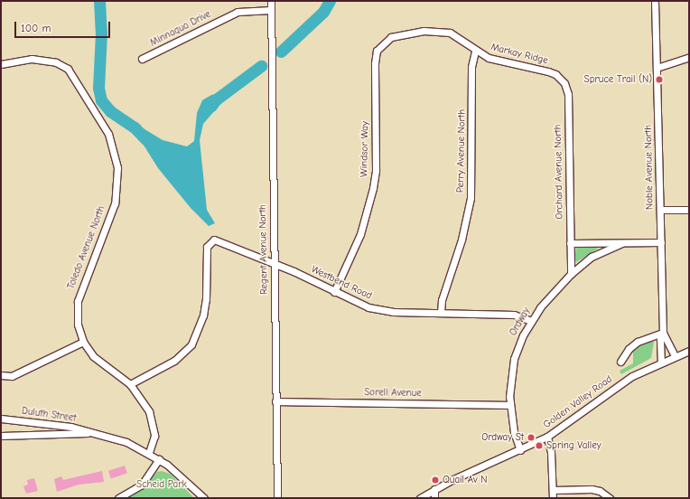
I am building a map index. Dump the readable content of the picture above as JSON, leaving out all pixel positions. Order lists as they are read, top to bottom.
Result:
{
  "streets": {
    "street": [
      "Minnaqua Drive",
      "Markay Ridge",
      "Windsor Way",
      "Perry Avenue North",
      "Noble Avenue North",
      "Orchard Avenue North",
      "Toledo Avenue North",
      "Regent Avenue North",
      "Westbend Road",
      "Ordway",
      "Sorell Avenue",
      "Golden Valley Road",
      "Duluth Street"
    ]
  },
  "crossings": [
    ["Minnaqua Drive", "Regent Avenue North"],
    ["Markay Ridge", "Windsor Way"],
    ["Markay Ridge", "Perry Avenue North"],
    ["Markay Ridge", "Orchard Avenue North"],
    ["Windsor Way", "Westbend Road"],
    ["Perry Avenue North", "Westbend Road"],
    ["Noble Avenue North", "Ordway"],
    ["Noble Avenue North", "Golden Valley Road"],
    ["Orchard Avenue North", "Ordway"],
    ["Toledo Avenue North", "Westbend Road"],
    ["Toledo Avenue North", "Duluth Street"],
    ["Regent Avenue North", "Westbend Road"],
    ["Regent Avenue North", "Sorell Avenue"],
    ["Westbend Road", "Ordway"],
    ["Ordway", "Sorell Avenue"],
    ["Ordway", "Golden Valley Road"]
  ],
  "parks": ["Scheid Park"],
  "places": [
    "Spruce Trail (N)",
    "Ordway St",
    "Spring Valley",
    "Quail Av N"
  ],
  "scale_bar": "100 m"
}
